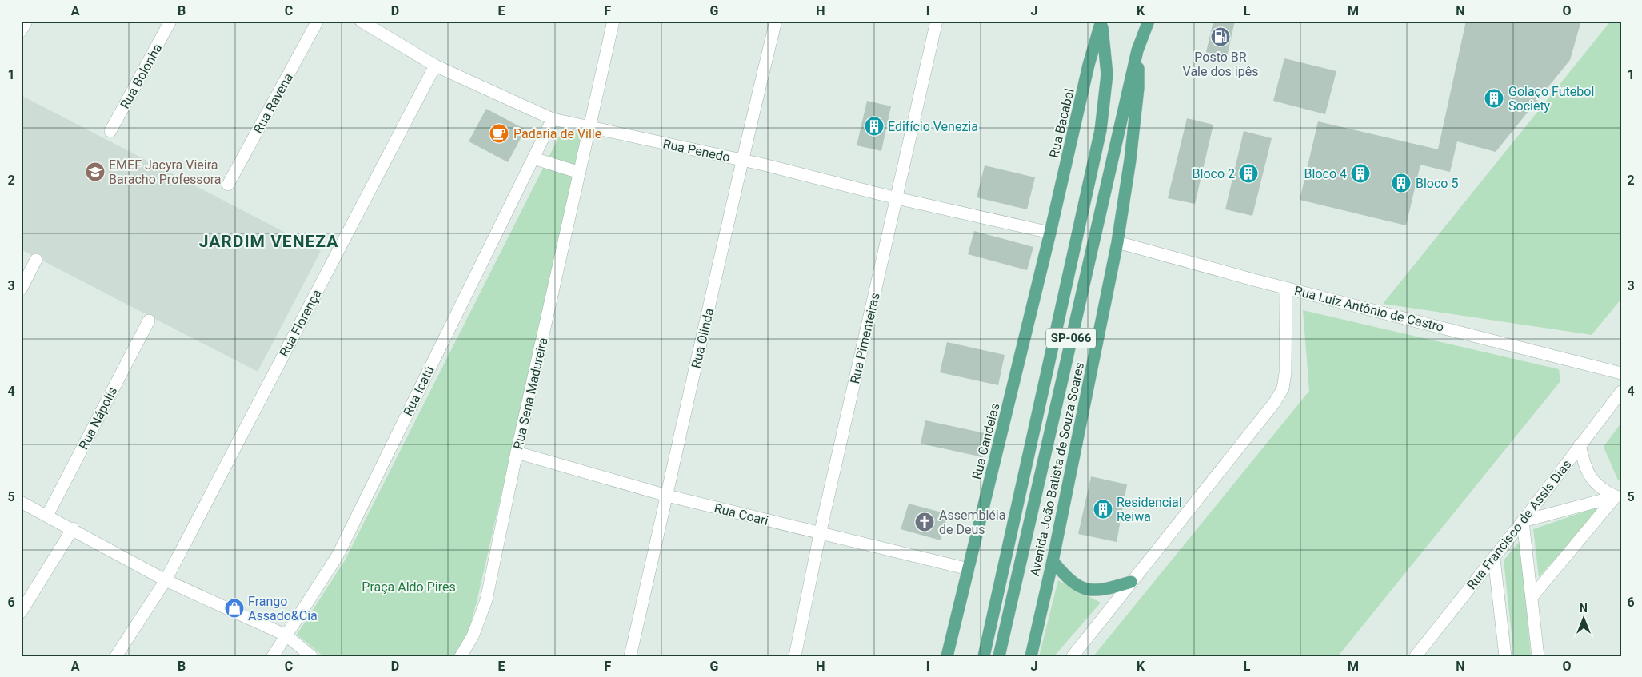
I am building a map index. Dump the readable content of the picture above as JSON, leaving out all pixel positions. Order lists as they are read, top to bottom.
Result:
{
  "streets": {
    "main road": [
      "Rua Bacabal",
      "SP-066",
      "Rua Candeias",
      "Avenida João Batista de Souza Soares"
    ],
    "street": [
      "Rua Bolonha",
      "Rua Ravena",
      "Rua Penedo",
      "Rua Luiz Antônio de Castro",
      "Rua Florença",
      "Rua Olinda",
      "Rua Pimenteiras",
      "Rua Icatú",
      "Rua Sena Madureira",
      "Rua Nápolis",
      "Rua Coari",
      "Rua Francisco de Assis Dias"
    ]
  },
  "crossings": [
    ["Rua Bacabal", "Rua Penedo"],
    ["Rua Bacabal", "SP-066"],
    ["Rua Bacabal", "Rua Candeias"],
    ["Rua Penedo", "Rua Florença"],
    ["Rua Penedo", "Rua Olinda"],
    ["Rua Penedo", "Rua Pimenteiras"],
    ["Rua Penedo", "Rua Icatú"],
    ["Rua Penedo", "Rua Sena Madureira"],
    ["Rua Penedo", "Rua Candeias"],
    ["Rua Luiz Antônio de Castro", "Avenida João Batista de Souza Soares"],
    ["Rua Olinda", "Rua Coari"],
    ["Rua Pimenteiras", "Rua Coari"],
    ["SP-066", "Avenida João Batista de Souza Soares"],
    ["Rua Sena Madureira", "Rua Coari"],
    ["Rua Candeias", "Rua Coari"]
  ],
  "districts": ["JARDIM VENEZA"],
  "parks": ["Praça Aldo Pires"],
  "places": {
    "fuel station": ["Posto BR Vale dos ipês"],
    "building": [
      "Golaço Futebol Society",
      "Edifício Venezia",
      "Bloco 2",
      "Bloco 4",
      "Bloco 5",
      "Residencial Reiwa"
    ],
    "cafe": ["Padaria de Ville"],
    "school or university": ["EMEF Jacyra Vieira Baracho Professora"],
    "church": ["Assembléia de Deus"],
    "shop": ["Frango Assado&Cia"]
  },
  "north": "top",
  "grid": {
    "columns": [
      "A",
      "B",
      "C",
      "D",
      "E",
      "F",
      "G",
      "H",
      "I",
      "J",
      "K",
      "L",
      "M",
      "N",
      "O"
    ],
    "rows": [
      "1",
      "2",
      "3",
      "4",
      "5",
      "6"
    ]
  }
}
